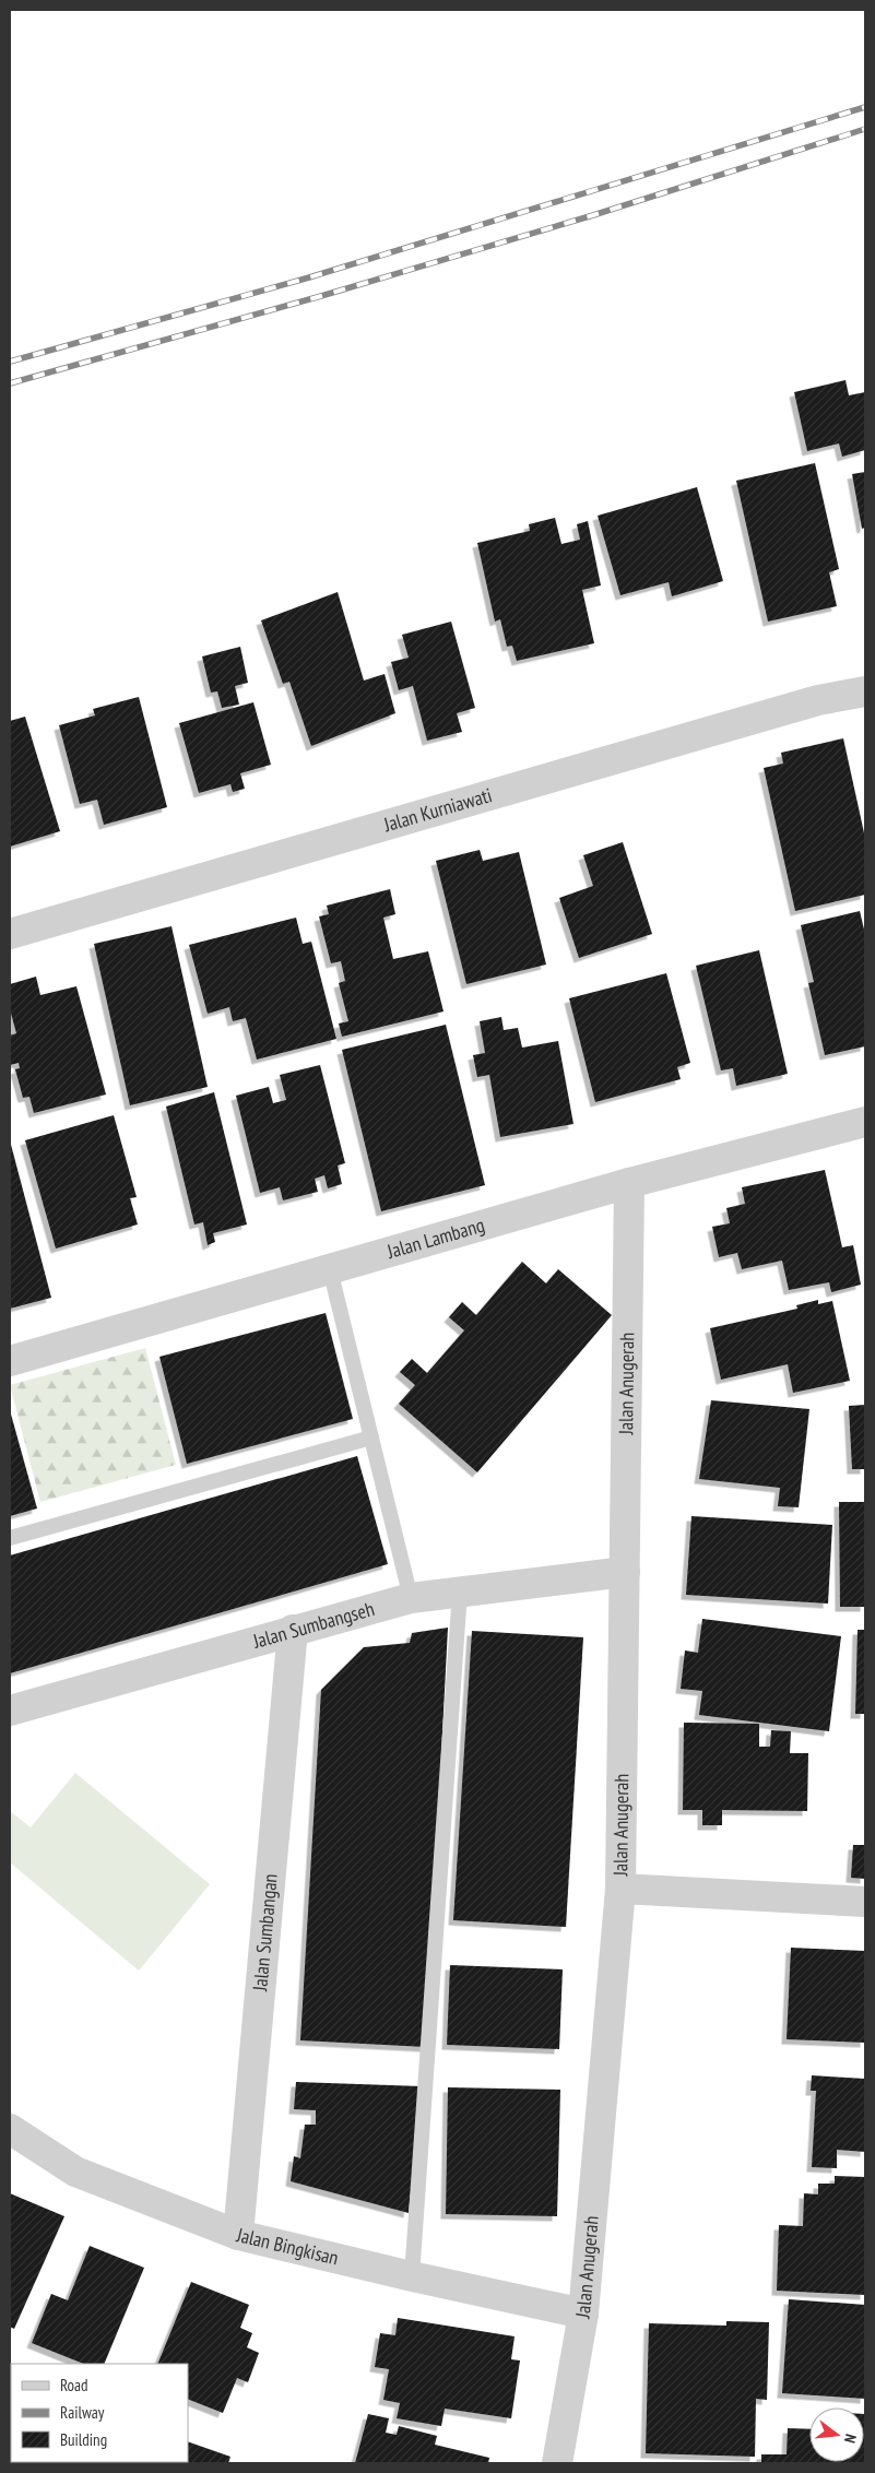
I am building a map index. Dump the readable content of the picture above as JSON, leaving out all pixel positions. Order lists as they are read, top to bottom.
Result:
{
  "streets": {
    "street": [
      "Jalan Kurniawati",
      "Jalan Lambang",
      "Jalan Anugerah",
      "Jalan Sumbangseh",
      "Jalan Sumbangan",
      "Jalan Bingkisan"
    ]
  },
  "crossings": [
    ["Jalan Lambang", "Jalan Anugerah"],
    ["Jalan Anugerah", "Jalan Sumbangseh"],
    ["Jalan Anugerah", "Jalan Bingkisan"],
    ["Jalan Sumbangseh", "Jalan Sumbangan"],
    ["Jalan Sumbangan", "Jalan Bingkisan"]
  ],
  "legend": ["Road", "Railway", "Building"],
  "north": "right"
}
